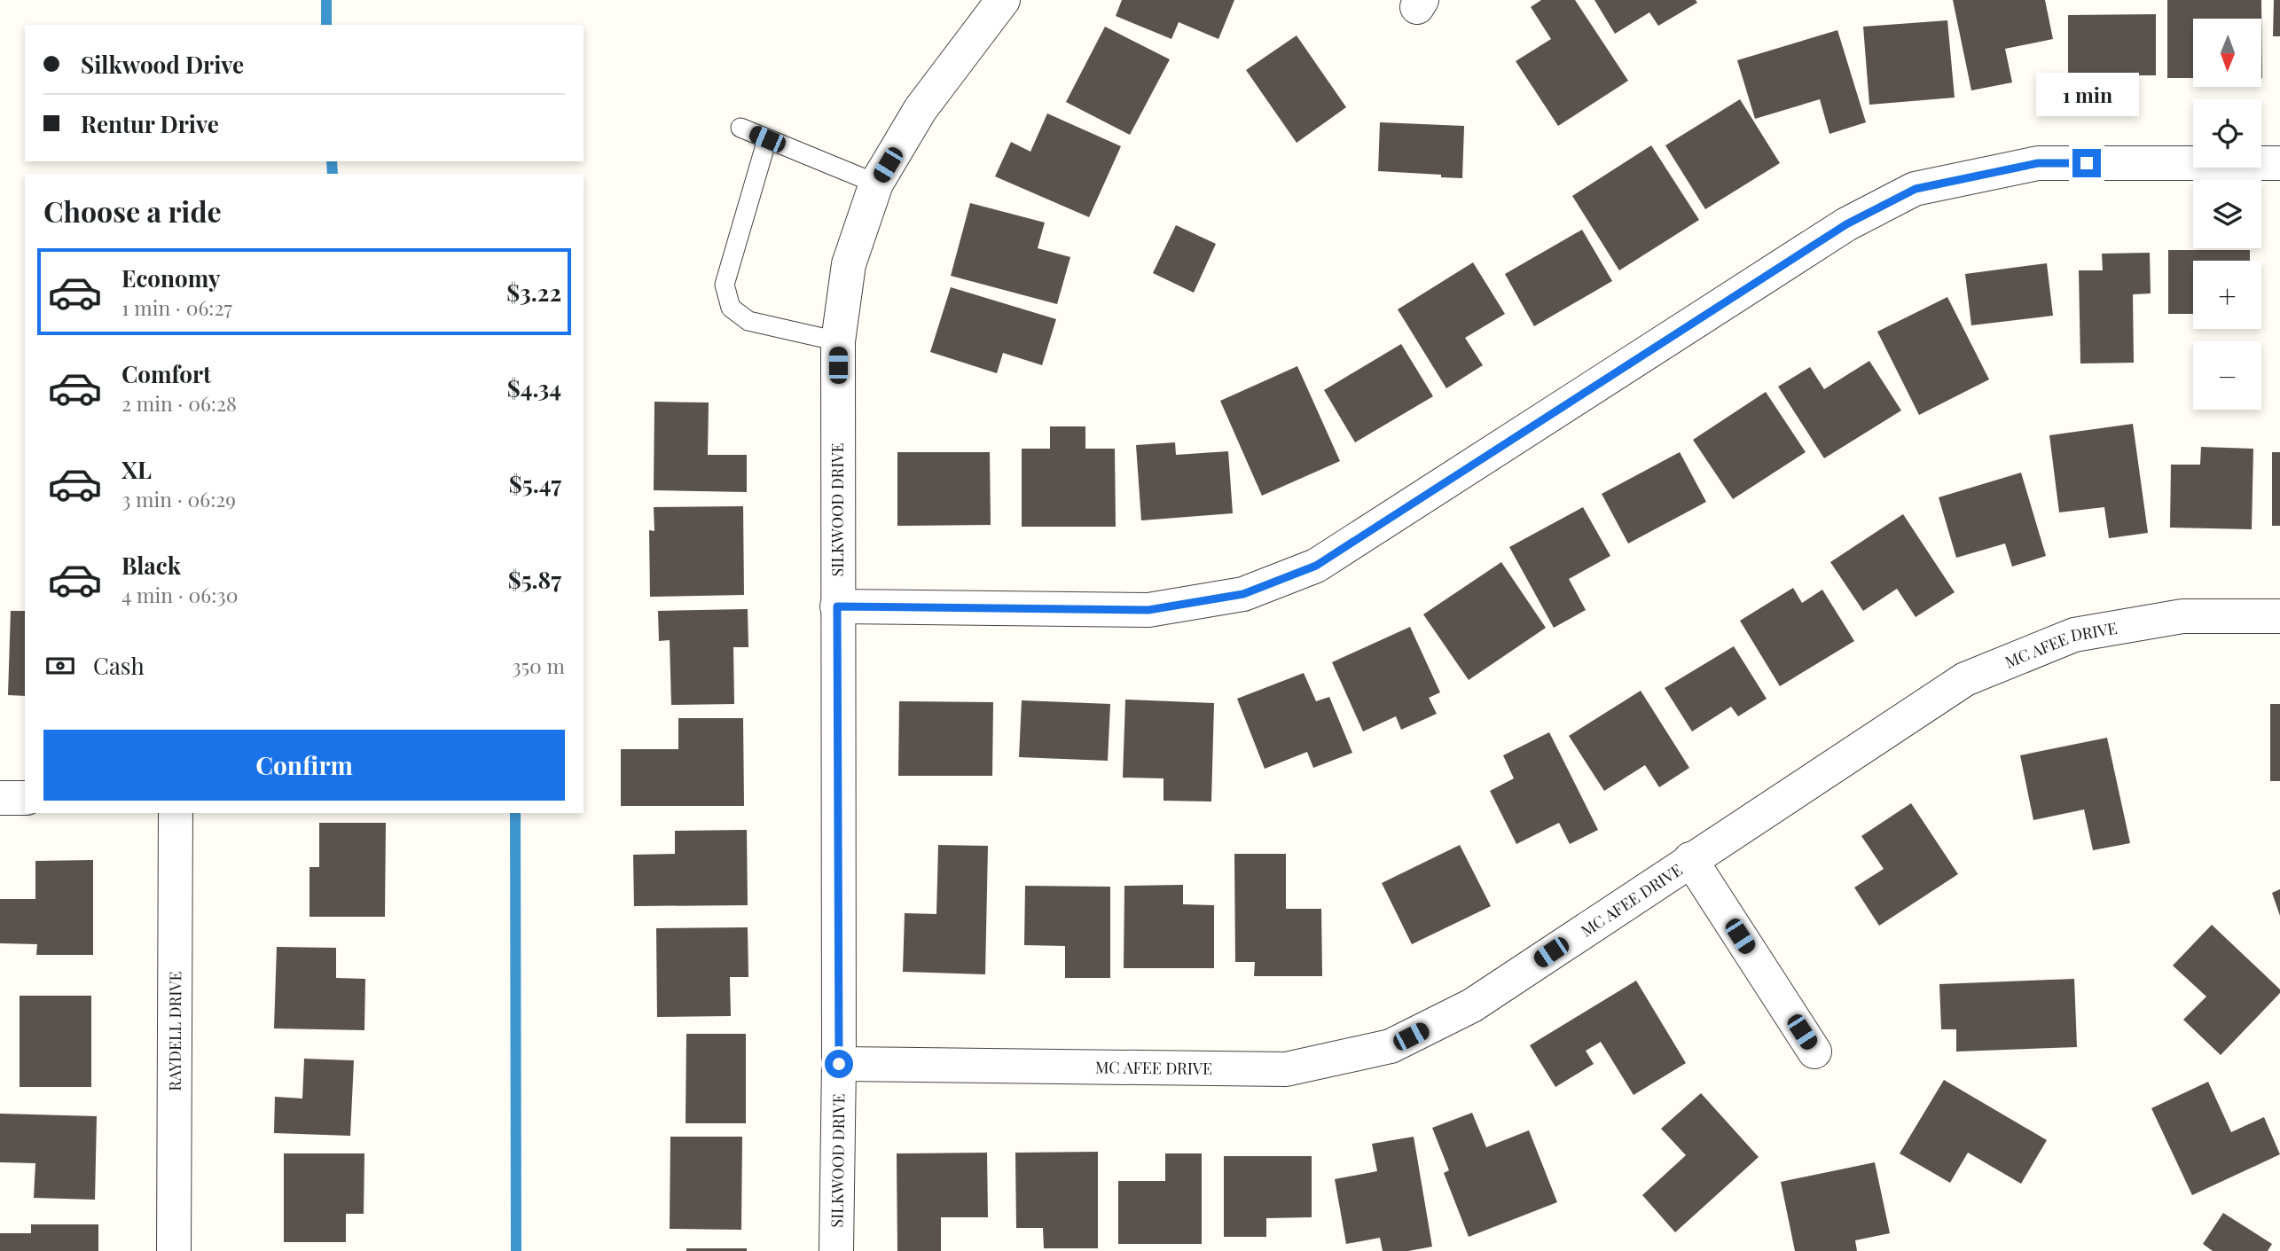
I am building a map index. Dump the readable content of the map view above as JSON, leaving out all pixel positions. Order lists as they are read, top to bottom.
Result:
{
  "streets": {
    "street": ["SILKWOOD DRIVE", "MC AFEE DRIVE", "RAYDELL DRIVE"]
  },
  "crossings": [
    ["SILKWOOD DRIVE", "MC AFEE DRIVE"]
  ],
  "north": "bottom",
  "page": {
    "map_buttons": ["+", "−"],
    "banner": ["Silkwood Drive", "Rentur Drive"],
    "bubble": "1 min",
    "heading": "Choose a ride",
    "list": [
      {
        "name": "Economy",
        "note": "1 min · 06:27",
        "value": "$3.22"
      },
      {
        "name": "Comfort",
        "note": "2 min · 06:28",
        "value": "$4.34"
      },
      {
        "name": "XL",
        "note": "3 min · 06:29",
        "value": "$5.47"
      },
      {
        "name": "Black",
        "note": "4 min · 06:30",
        "value": "$5.87"
      }
    ],
    "pay": ["Cash", "350 m"],
    "buttons": "Confirm"
  }
}
